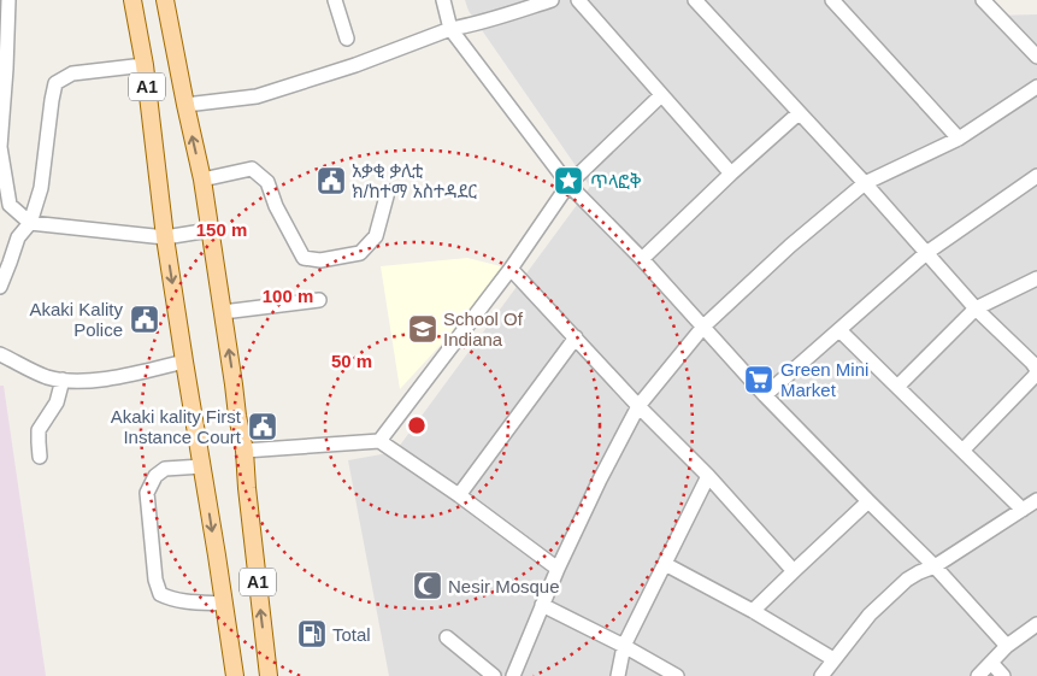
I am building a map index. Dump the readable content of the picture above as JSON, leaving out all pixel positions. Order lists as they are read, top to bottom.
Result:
{
  "streets": {
    "main road": ["A1"]
  },
  "places": {
    "public building": ["አቃቂ ቃሊቲ ክ/ከተማ አስተዳደር", "Akaki Kality Police", "Akaki kality First Instance Court"],
    "place": ["ጥላፎቅ"],
    "school or university": ["School Of Indiana"],
    "supermarket": ["Green Mini Market"],
    "mosque": ["Nesir Mosque"],
    "fuel station": ["Total"]
  },
  "rings": ["150 m", "100 m", "50 m"]
}
